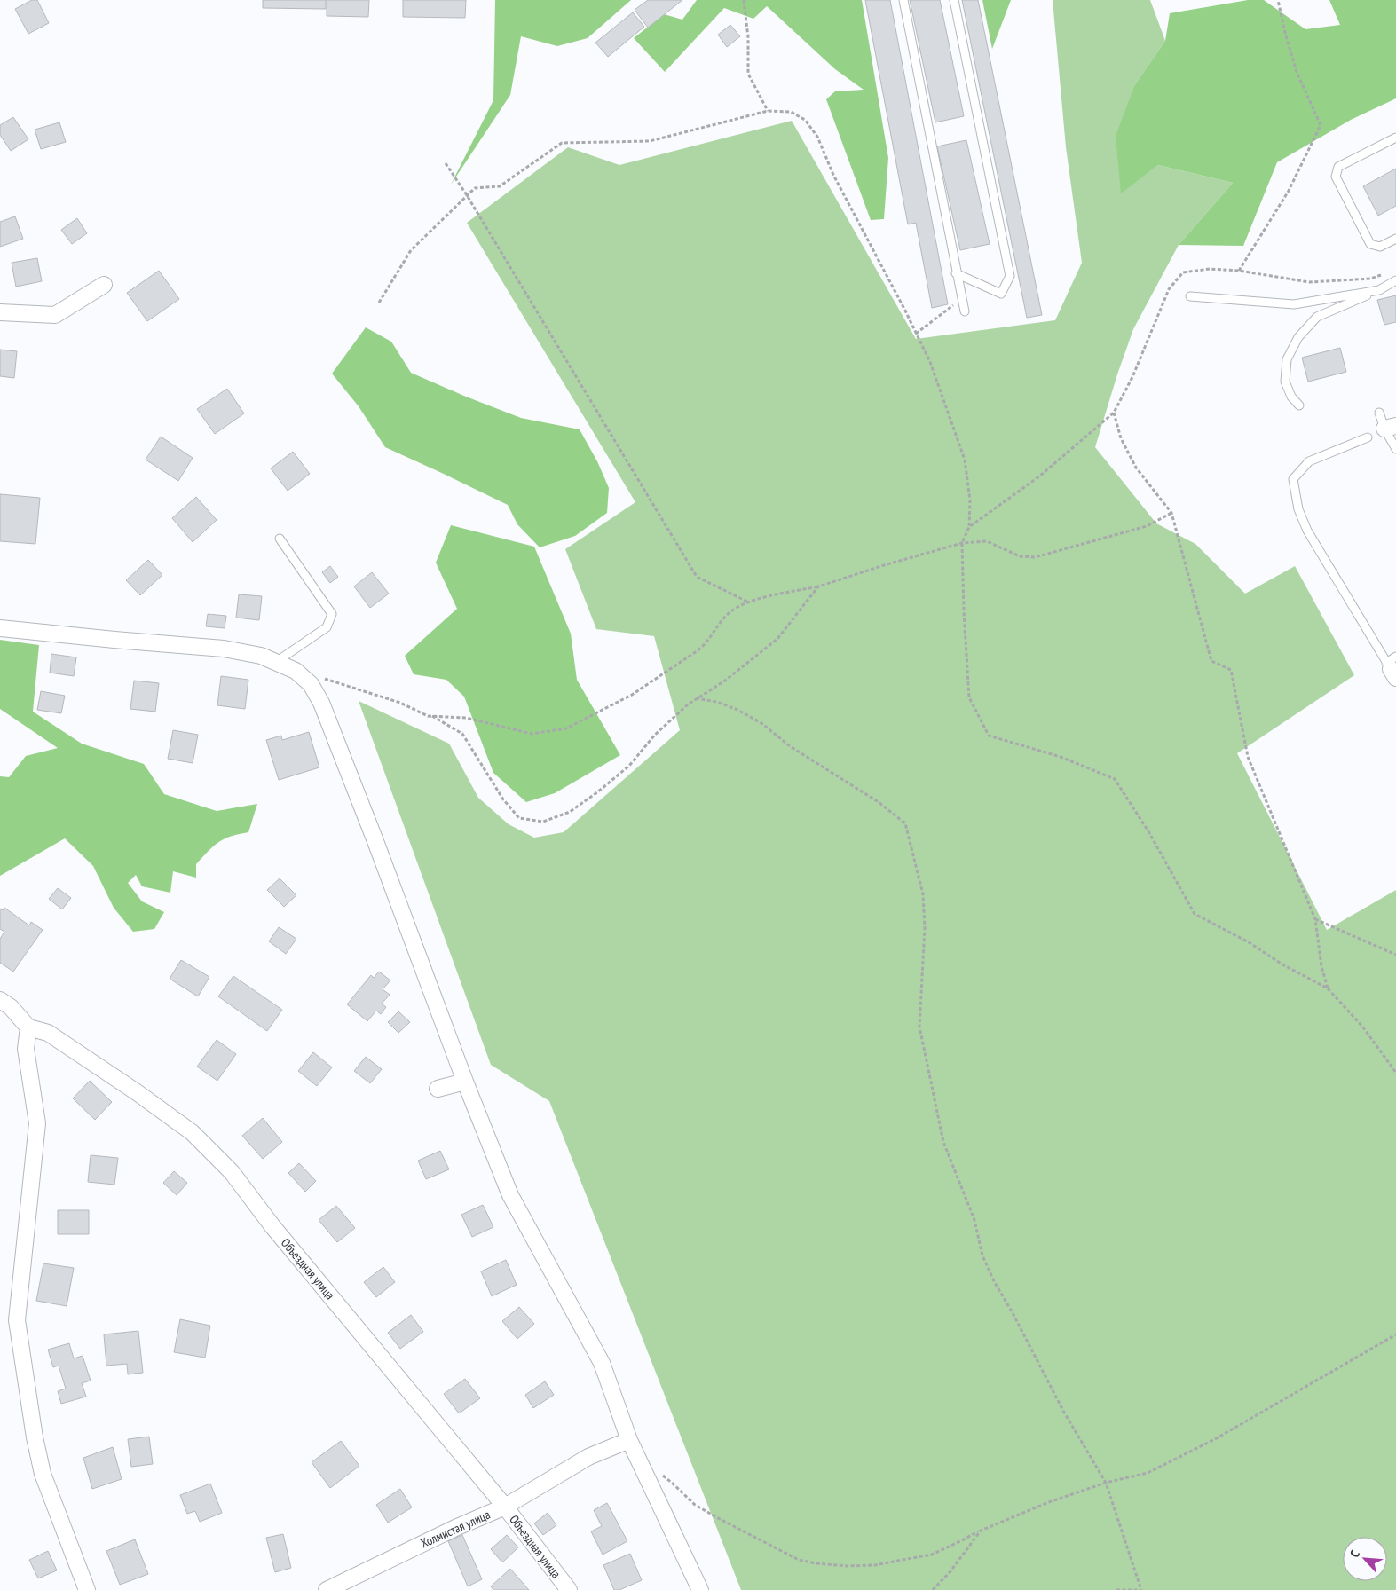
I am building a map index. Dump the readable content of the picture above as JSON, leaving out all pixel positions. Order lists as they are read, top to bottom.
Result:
{
  "streets": {
    "street": ["Объездная улица", "Холмистая улица"]
  },
  "crossings": [
    ["Объездная улица", "Холмистая улица"]
  ],
  "north": "top left"
}
